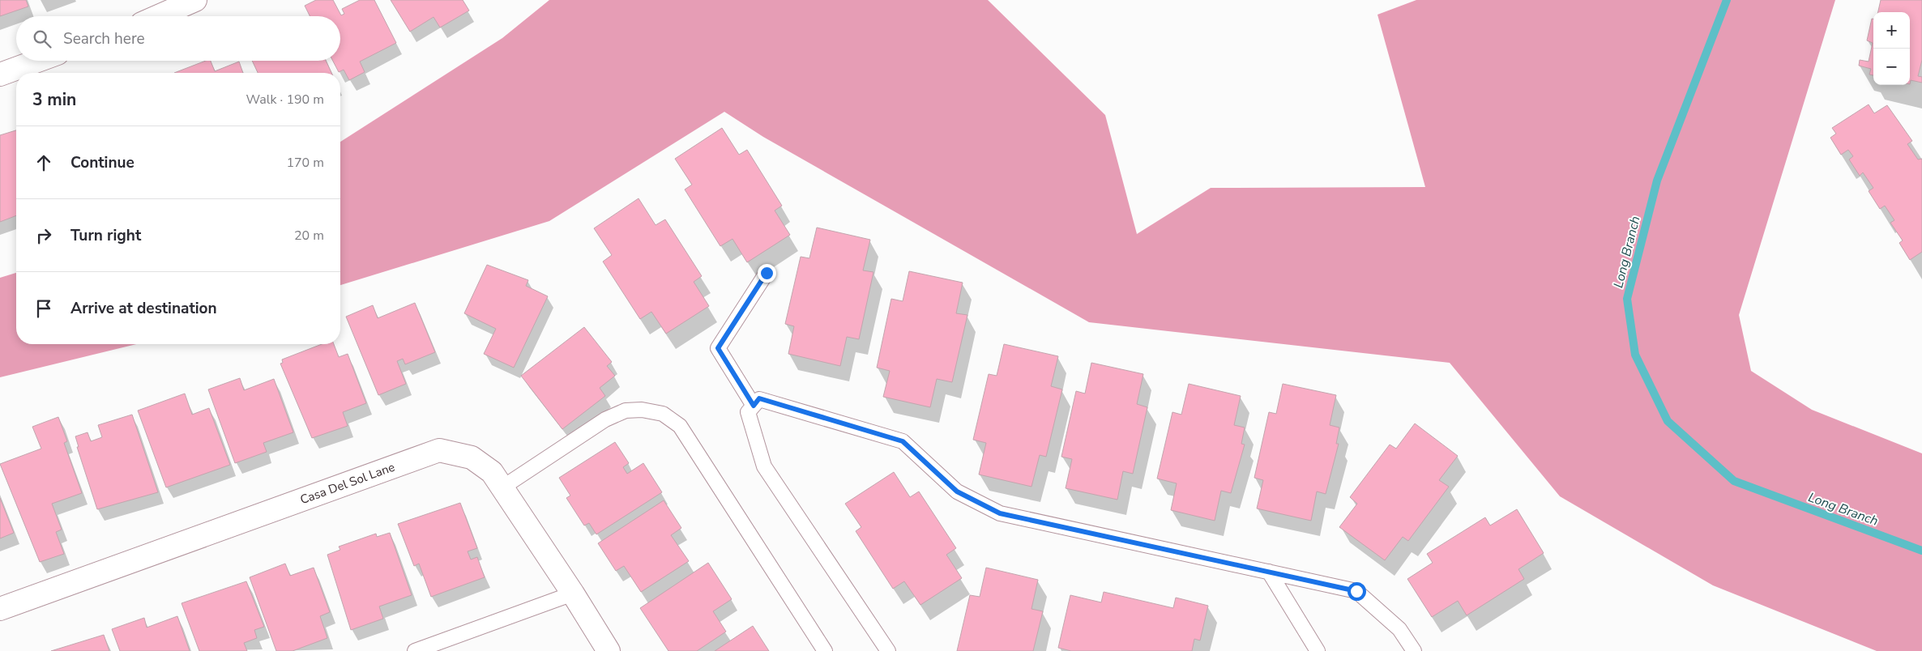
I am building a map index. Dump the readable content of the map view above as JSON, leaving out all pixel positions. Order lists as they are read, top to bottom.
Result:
{
  "streets": {
    "street": ["Casa Del Sol Lane"]
  },
  "water": ["Long Branch"],
  "page": {
    "map_buttons": ["+", "−"],
    "search": "Search here",
    "heading": ["3 min", "Walk · 190 m"],
    "list": [
      ["Continue", "170 m"],
      ["Turn right", "20 m"],
      "Arrive at destination"
    ]
  }
}
